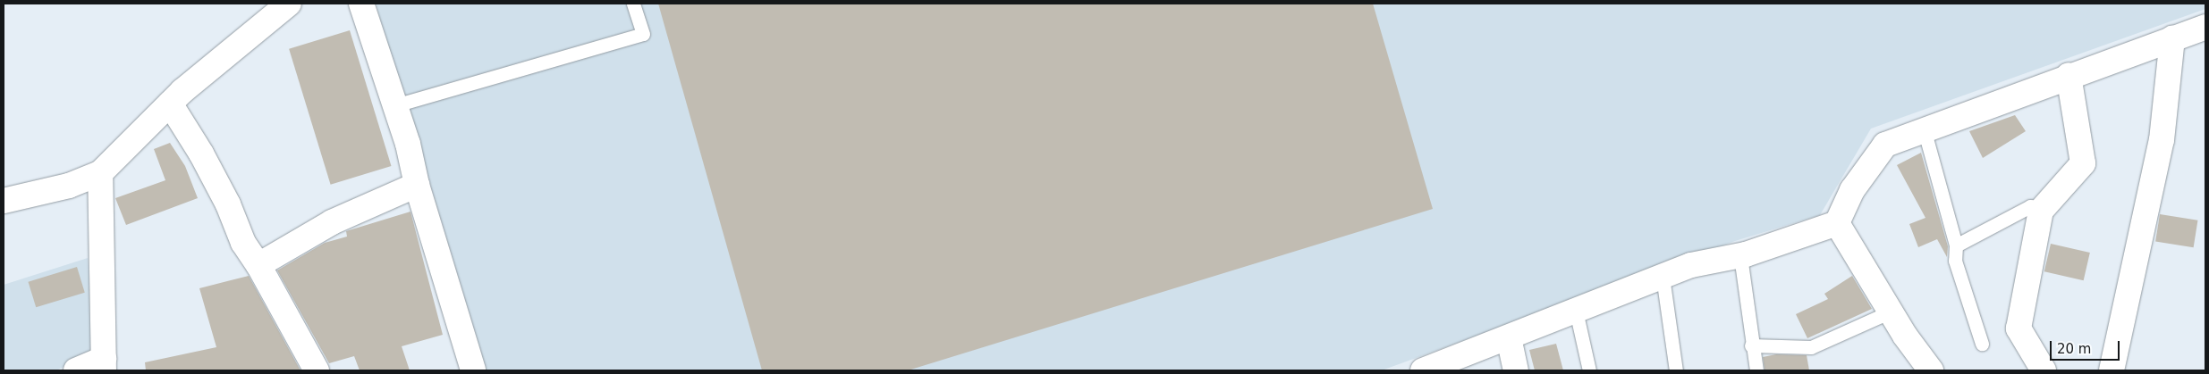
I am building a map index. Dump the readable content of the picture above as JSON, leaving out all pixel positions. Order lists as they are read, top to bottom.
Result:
{
  "scale_bar": "20 m"
}
